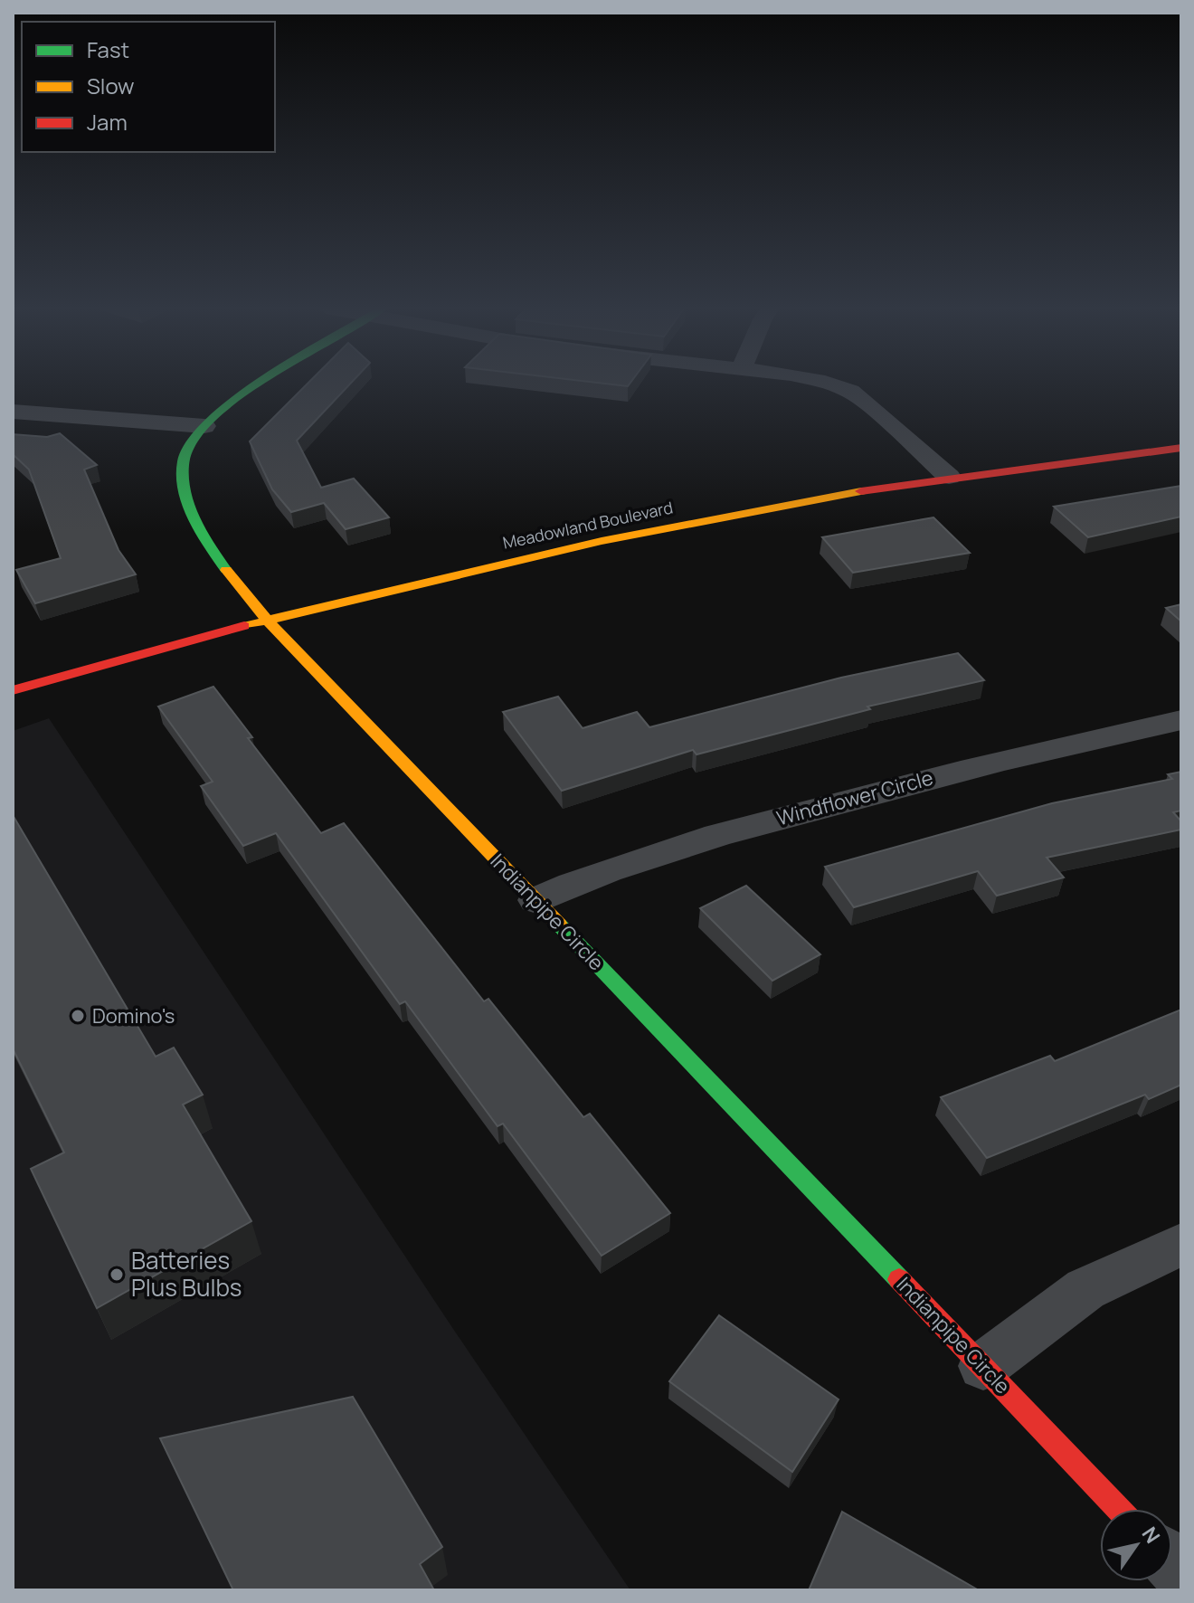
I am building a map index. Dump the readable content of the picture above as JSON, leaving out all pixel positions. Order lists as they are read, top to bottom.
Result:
{
  "streets": {
    "street": ["Meadowland Boulevard", "Windflower Circle", "Indianpipe Circle"]
  },
  "crossings": [
    ["Meadowland Boulevard", "Indianpipe Circle"],
    ["Windflower Circle", "Indianpipe Circle"]
  ],
  "places": ["Domino's", "Batteries Plus Bulbs"],
  "legend": ["Fast", "Slow", "Jam"],
  "north": "top right"
}
